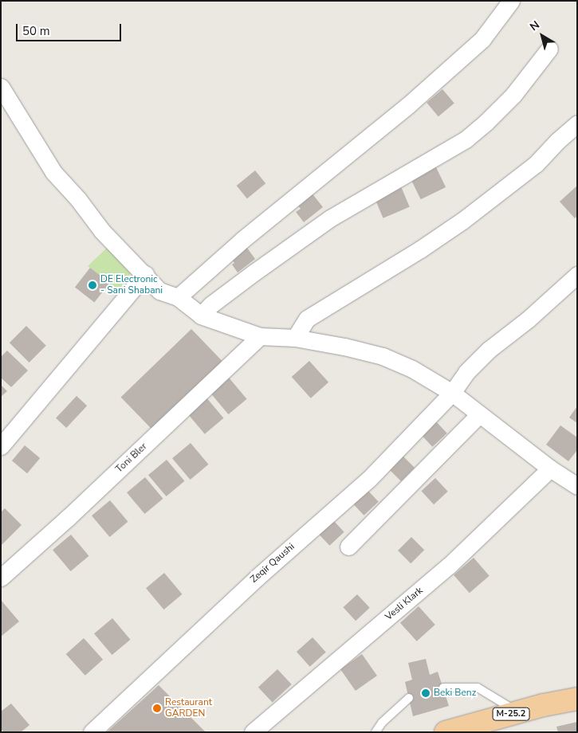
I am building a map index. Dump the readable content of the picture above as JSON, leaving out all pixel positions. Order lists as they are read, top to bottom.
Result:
{
  "streets": {
    "main road": ["M-25.2"],
    "street": ["Toni Bler", "Zeqir Qaushi", "Vesli Klark"]
  },
  "places": ["DE Electronic - Sani Shabani", "Beki Benz", "Restaurant GARDEN"],
  "scale_bar": "50 m",
  "north": "top left"
}
